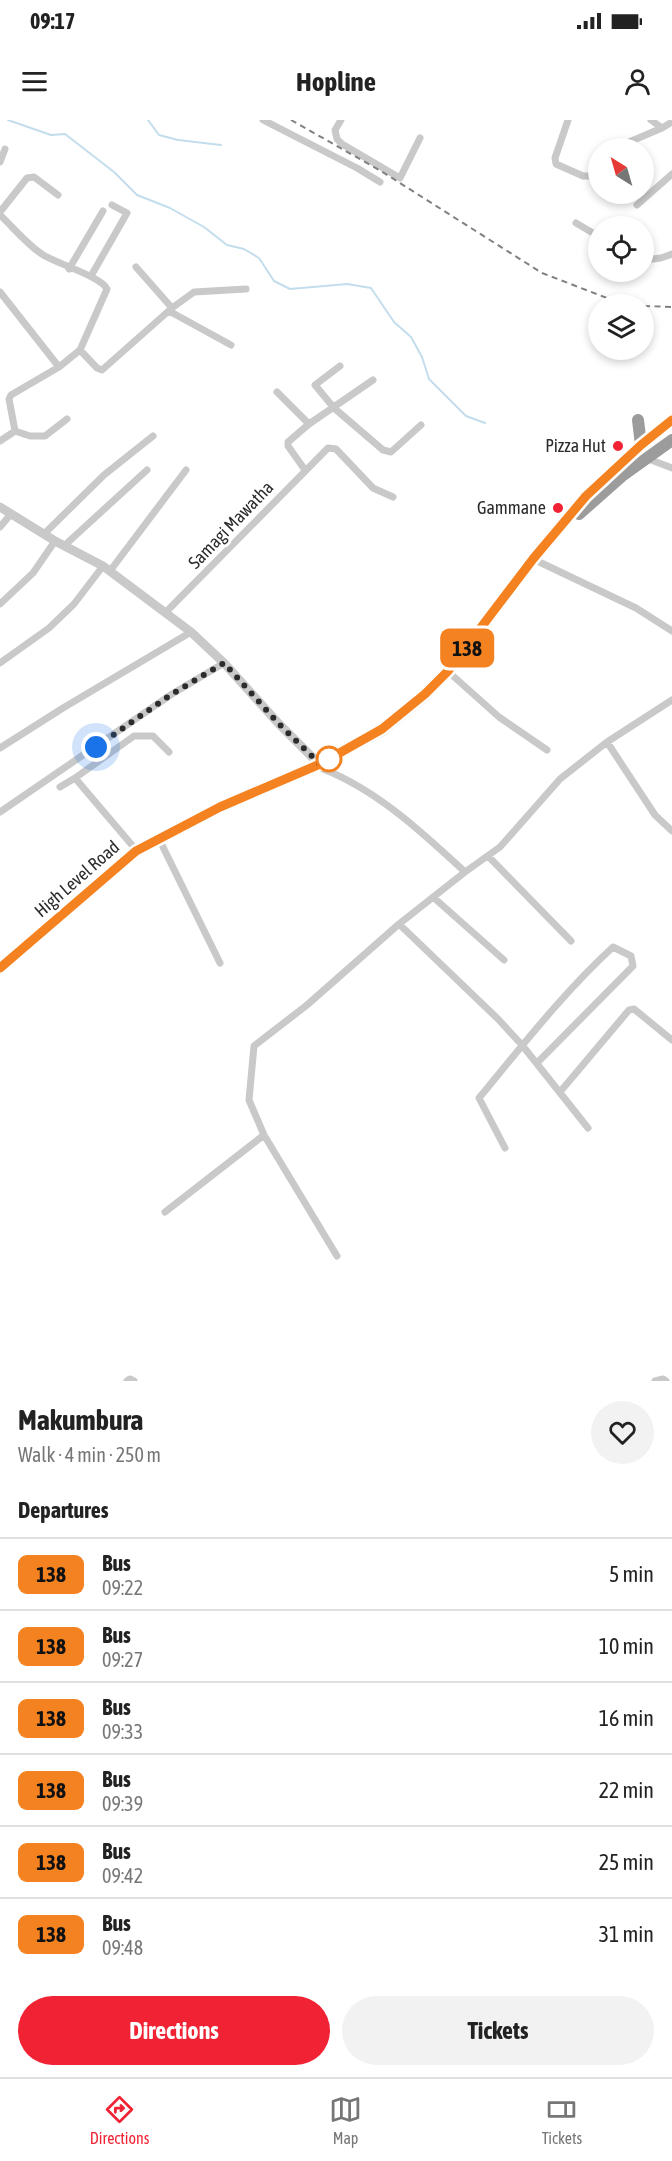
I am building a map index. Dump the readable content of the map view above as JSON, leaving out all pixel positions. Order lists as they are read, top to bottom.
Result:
{
  "streets": {
    "highway": ["High Level Road"],
    "street": ["Samagi Mawatha"]
  },
  "places": ["Pizza Hut", "Gammane"],
  "lines": ["bus line 138"],
  "north": "top left",
  "page": {
    "status": "09:17",
    "header": "Hopline",
    "on_map": "138",
    "heading": [
      ["Makumbura", "Walk · 4 min · 250 m"],
      "Departures"
    ],
    "list": [
      {
        "mark": "138",
        "name": "Bus",
        "note": "09:22",
        "value": "5 min"
      },
      {
        "mark": "138",
        "name": "Bus",
        "note": "09:27",
        "value": "10 min"
      },
      {
        "mark": "138",
        "name": "Bus",
        "note": "09:33",
        "value": "16 min"
      },
      {
        "mark": "138",
        "name": "Bus",
        "note": "09:39",
        "value": "22 min"
      },
      {
        "mark": "138",
        "name": "Bus",
        "note": "09:42",
        "value": "25 min"
      },
      {
        "mark": "138",
        "name": "Bus",
        "note": "09:48",
        "value": "31 min"
      }
    ],
    "buttons": ["Directions", "Tickets"],
    "tabs": ["Directions", "Map", "Tickets"]
  }
}
